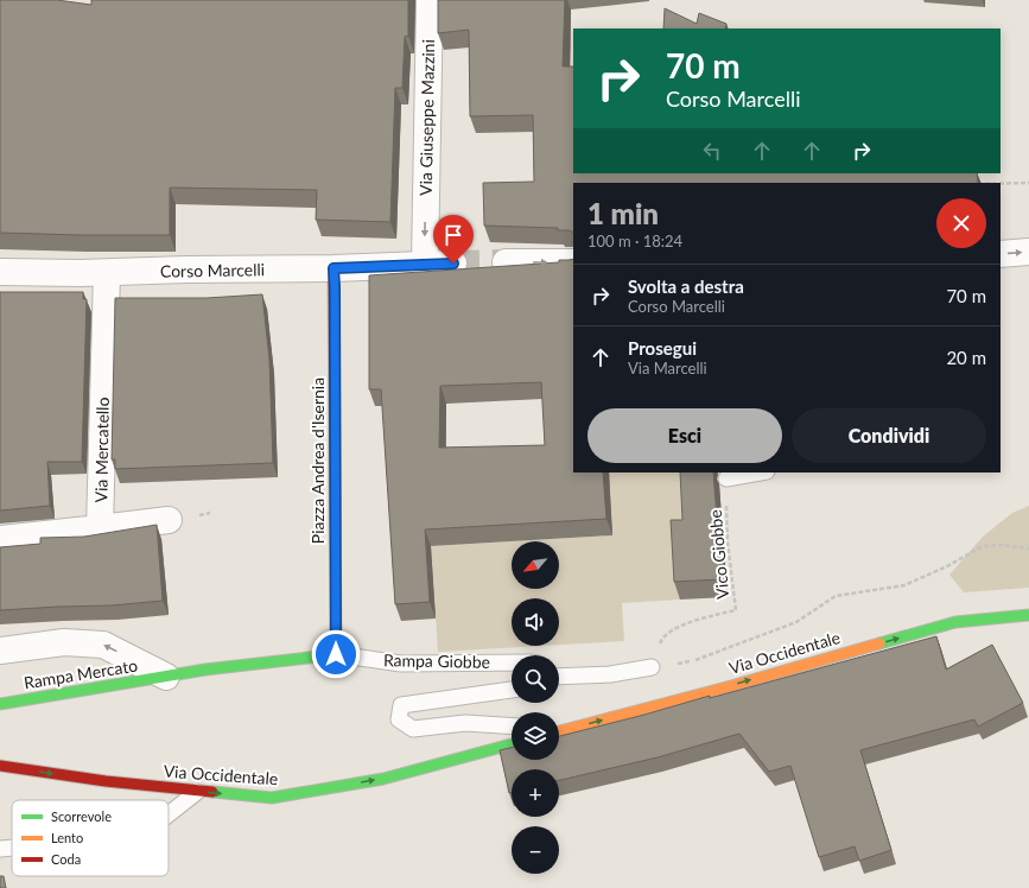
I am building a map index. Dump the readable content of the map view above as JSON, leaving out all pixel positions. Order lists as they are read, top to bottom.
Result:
{
  "streets": {
    "main road": ["Piazza Andrea d'Isernia", "Via Occidentale", "Rampa Mercato"],
    "street": ["Via Giuseppe Mazzini", "Corso Marcelli", "Via Mercatello"],
    "lane": ["Rampa Giobbe"],
    "path": ["Vico Giobbe"]
  },
  "crossings": [
    ["Via Giuseppe Mazzini", "Corso Marcelli"],
    ["Corso Marcelli", "Via Mercatello"],
    ["Corso Marcelli", "Piazza Andrea d'Isernia"],
    ["Piazza Andrea d'Isernia", "Rampa Giobbe"],
    ["Piazza Andrea d'Isernia", "Rampa Mercato"],
    ["Rampa Giobbe", "Rampa Mercato"]
  ],
  "one_way": ["Via Giuseppe Mazzini", "Via Occidentale"],
  "legend": ["Scorrevole", "Lento", "Coda"],
  "north": "bottom left",
  "page": {
    "turn": ["70 m", "Corso Marcelli"],
    "heading": ["1 min", "100 m · 18:24"],
    "list": [
      {
        "name": "Svolta a destra",
        "note": "Corso Marcelli",
        "value": "70 m"
      },
      {
        "name": "Prosegui",
        "note": "Via Marcelli",
        "value": "20 m"
      }
    ],
    "buttons": ["Esci", "Condividi"],
    "map_buttons": ["+", "−"]
  }
}
